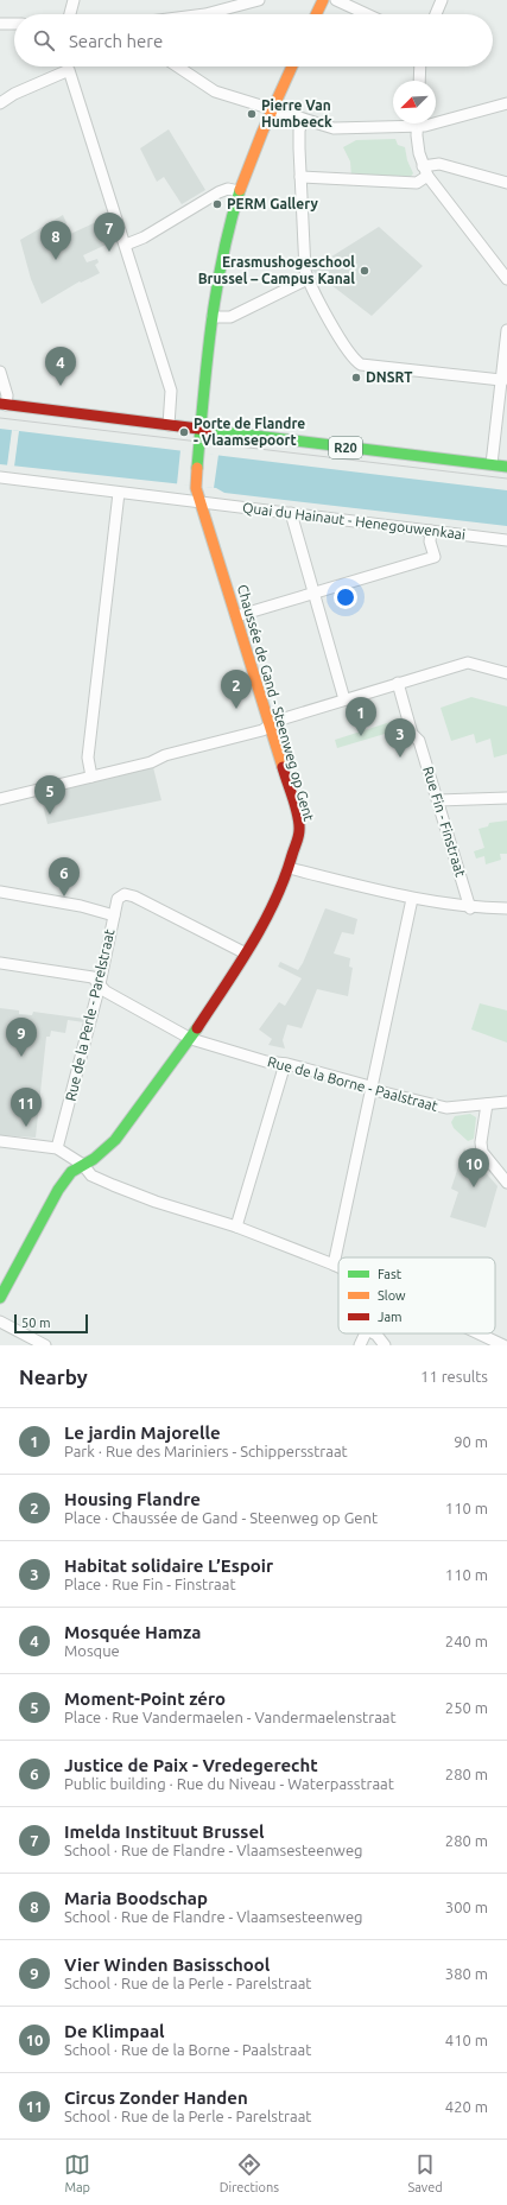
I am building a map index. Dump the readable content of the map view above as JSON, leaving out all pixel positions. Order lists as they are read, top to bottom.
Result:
{
  "streets": {
    "street": [
      "R20",
      "Quai du Hainaut - Henegouwenkaai",
      "Chaussée de Gand - Steenweg op Gent",
      "Rue Fin - Finstraat",
      "Rue de la Perle - Parelstraat",
      "Rue de la Borne - Paalstraat"
    ]
  },
  "crossings": [
    ["R20", "Chaussée de Gand - Steenweg op Gent"],
    ["Quai du Hainaut - Henegouwenkaai", "Chaussée de Gand - Steenweg op Gent"],
    ["Chaussée de Gand - Steenweg op Gent", "Rue de la Perle - Parelstraat"],
    ["Chaussée de Gand - Steenweg op Gent", "Rue de la Borne - Paalstraat"],
    ["Rue de la Perle - Parelstraat", "Rue de la Borne - Paalstraat"]
  ],
  "places": [
    "Pierre Van Humbeeck",
    "PERM Gallery",
    "Erasmushogeschool Brussel – Campus Kanal",
    "DNSRT",
    "Porte de Flandre - Vlaamsepoort"
  ],
  "legend": ["Fast", "Slow", "Jam"],
  "scale_bar": "50 m",
  "north": "bottom left",
  "page": {
    "search": "Search here",
    "pins": [
      "7",
      "8",
      "4",
      "2",
      "1",
      "3",
      "5",
      "6",
      "9",
      "11",
      "10"
    ],
    "scale": "50 m",
    "heading": ["Nearby", "11 results"],
    "list": [
      {
        "mark": "1",
        "name": "Le jardin Majorelle",
        "note": "Park · Rue des Mariniers - Schippersstraat",
        "value": "90 m"
      },
      {
        "mark": "2",
        "name": "Housing Flandre",
        "note": "Place · Chaussée de Gand - Steenweg op Gent",
        "value": "110 m"
      },
      {
        "mark": "3",
        "name": "Habitat solidaire L’Espoir",
        "note": "Place · Rue Fin - Finstraat",
        "value": "110 m"
      },
      {
        "mark": "4",
        "name": "Mosquée Hamza",
        "note": "Mosque",
        "value": "240 m"
      },
      {
        "mark": "5",
        "name": "Moment-Point zéro",
        "note": "Place · Rue Vandermaelen - Vandermaelenstraat",
        "value": "250 m"
      },
      {
        "mark": "6",
        "name": "Justice de Paix - Vredegerecht",
        "note": "Public building · Rue du Niveau - Waterpasstraat",
        "value": "280 m"
      },
      {
        "mark": "7",
        "name": "Imelda Instituut Brussel",
        "note": "School · Rue de Flandre - Vlaamsesteenweg",
        "value": "280 m"
      },
      {
        "mark": "8",
        "name": "Maria Boodschap",
        "note": "School · Rue de Flandre - Vlaamsesteenweg",
        "value": "300 m"
      },
      {
        "mark": "9",
        "name": "Vier Winden Basisschool",
        "note": "School · Rue de la Perle - Parelstraat",
        "value": "380 m"
      },
      {
        "mark": "10",
        "name": "De Klimpaal",
        "note": "School · Rue de la Borne - Paalstraat",
        "value": "410 m"
      },
      {
        "mark": "11",
        "name": "Circus Zonder Handen",
        "note": "School · Rue de la Perle - Parelstraat",
        "value": "420 m"
      }
    ],
    "nav": ["Map", "Directions", "Saved"]
  }
}
